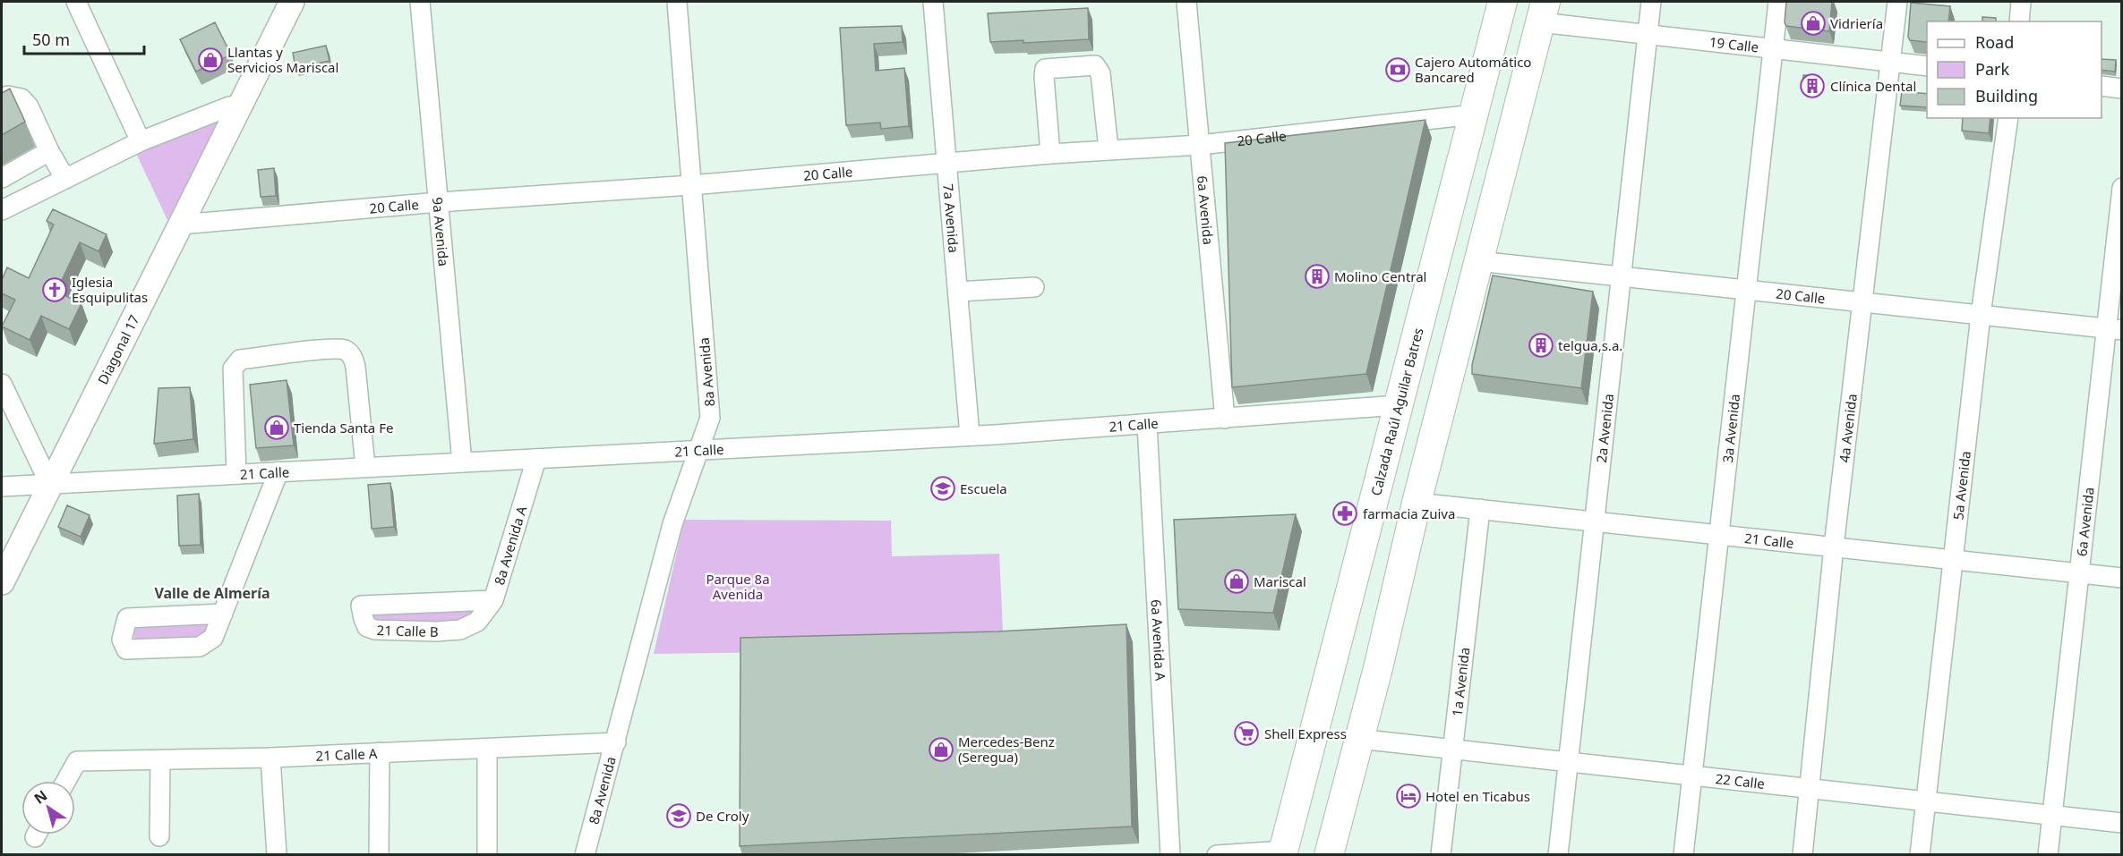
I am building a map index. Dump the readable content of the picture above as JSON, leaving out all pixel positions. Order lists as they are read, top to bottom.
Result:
{
  "streets": {
    "highway": ["Calzada Raúl Aguilar Batres"],
    "main road": ["Diagonal 17"],
    "street": [
      "19 Calle",
      "20 Calle",
      "6a Avenida",
      "7a Avenida",
      "9a Avenida",
      "8a Avenida",
      "21 Calle",
      "4a Avenida",
      "2a Avenida",
      "3a Avenida",
      "5a Avenida",
      "8a Avenida A",
      "21 Calle B",
      "6a Avenida A",
      "1a Avenida",
      "21 Calle A",
      "22 Calle"
    ]
  },
  "crossings": [
    ["19 Calle", "4a Avenida"],
    ["19 Calle", "2a Avenida"],
    ["19 Calle", "3a Avenida"],
    ["20 Calle", "6a Avenida"],
    ["20 Calle", "7a Avenida"],
    ["20 Calle", "9a Avenida"],
    ["20 Calle", "Diagonal 17"],
    ["20 Calle", "8a Avenida"],
    ["20 Calle", "Calzada Raúl Aguilar Batres"],
    ["20 Calle", "4a Avenida"],
    ["20 Calle", "2a Avenida"],
    ["20 Calle", "3a Avenida"],
    ["20 Calle", "5a Avenida"],
    ["6a Avenida", "21 Calle"],
    ["6a Avenida", "22 Calle"],
    ["7a Avenida", "21 Calle"],
    ["9a Avenida", "21 Calle"],
    ["Diagonal 17", "21 Calle"],
    ["8a Avenida", "21 Calle"],
    ["8a Avenida", "21 Calle A"],
    ["Calzada Raúl Aguilar Batres", "21 Calle"],
    ["21 Calle", "4a Avenida"],
    ["21 Calle", "2a Avenida"],
    ["21 Calle", "3a Avenida"],
    ["21 Calle", "5a Avenida"],
    ["21 Calle", "8a Avenida A"],
    ["21 Calle", "6a Avenida A"],
    ["21 Calle", "1a Avenida"],
    ["4a Avenida", "22 Calle"],
    ["2a Avenida", "22 Calle"],
    ["3a Avenida", "22 Calle"],
    ["5a Avenida", "22 Calle"],
    ["8a Avenida A", "21 Calle B"],
    ["1a Avenida", "22 Calle"]
  ],
  "districts": ["Valle de Almería"],
  "parks": ["Parque 8a Avenida"],
  "places": {
    "shop": [
      "Vidriería",
      "Llantas y Servicios Mariscal",
      "Tienda Santa Fe",
      "Mariscal",
      "Mercedes-Benz (Seregua)"
    ],
    "bank": ["Cajero Automático Bancared"],
    "building": ["Clínica Dental", "Molino Central", "telgua,s.a."],
    "church": ["Iglesia Esquipulitas"],
    "school or university": ["Escuela", "De Croly"],
    "pharmacy": ["farmacia Zuiva"],
    "supermarket": ["Shell Express"],
    "hotel": ["Hotel en Ticabus"]
  },
  "legend": ["Road", "Park", "Building"],
  "scale_bar": "50 m",
  "north": "top left"
}
